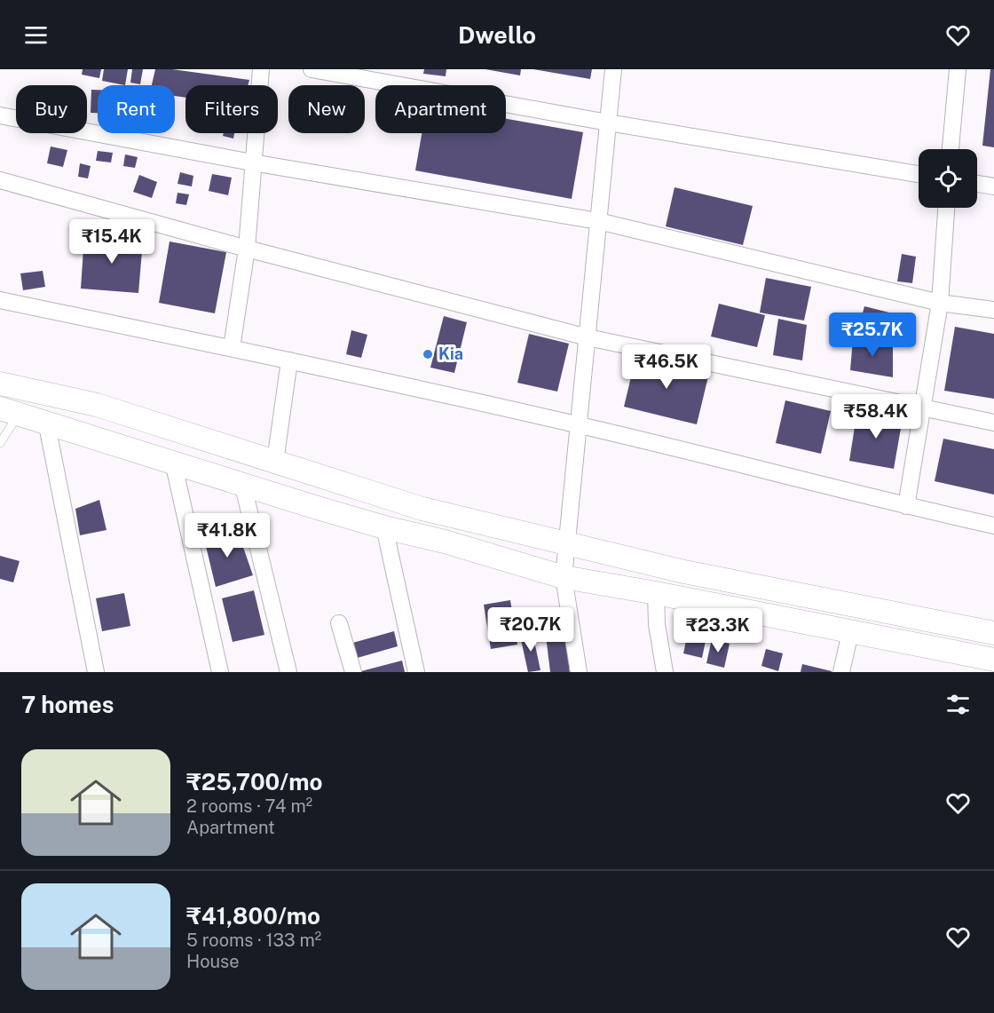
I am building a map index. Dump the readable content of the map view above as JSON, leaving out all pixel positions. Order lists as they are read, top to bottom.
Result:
{
  "places": ["Kia"],
  "page": {
    "header": "Dwello",
    "chip": [
      "Buy",
      "Rent",
      "Filters",
      "New",
      "Apartment"
    ],
    "price": [
      "₹15.4K",
      "₹25.7K",
      "₹46.5K",
      "₹58.4K",
      "₹41.8K",
      "₹20.7K",
      "₹23.3K"
    ],
    "heading": "7 homes",
    "list": [
      {
        "name": "₹25,700/mo",
        "note": "2 rooms · 74 m² · Apartment"
      },
      {
        "name": "₹41,800/mo",
        "note": "5 rooms · 133 m² · House"
      }
    ]
  }
}
